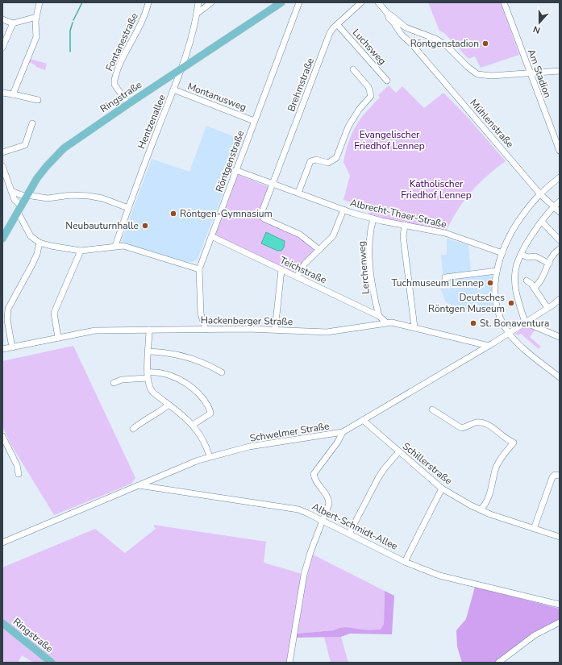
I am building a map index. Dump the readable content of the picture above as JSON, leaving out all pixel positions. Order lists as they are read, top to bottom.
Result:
{
  "streets": {
    "main road": ["Ringstraße"],
    "street": [
      "Fontanestraße",
      "Luchsweg",
      "Am Stadion",
      "Brehmstraße",
      "Montanusweg",
      "Hentzenallee",
      "Mühlenstraße",
      "Röntgenstraße",
      "Albrecht-Thaer-Straße",
      "Lerchenweg",
      "Teichstraße",
      "Hackenberger Straße",
      "Schwelmer Straße",
      "Schillerstraße",
      "Albert-Schmidt-Allee"
    ]
  },
  "crossings": [
    ["Fontanestraße", "Ringstraße"],
    ["Luchsweg", "Brehmstraße"],
    ["Brehmstraße", "Albrecht-Thaer-Straße"],
    ["Ringstraße", "Hentzenallee"],
    ["Montanusweg", "Hentzenallee"],
    ["Montanusweg", "Röntgenstraße"],
    ["Röntgenstraße", "Albrecht-Thaer-Straße"],
    ["Röntgenstraße", "Teichstraße"],
    ["Röntgenstraße", "Hackenberger Straße"],
    ["Albrecht-Thaer-Straße", "Lerchenweg"],
    ["Lerchenweg", "Teichstraße"],
    ["Teichstraße", "Hackenberger Straße"],
    ["Hackenberger Straße", "Schwelmer Straße"],
    ["Schwelmer Straße", "Schillerstraße"],
    ["Schwelmer Straße", "Albert-Schmidt-Allee"]
  ],
  "parks": ["Evangelischer Friedhof Lennep", "Katholischer Friedhof Lennep"],
  "places": [
    "Röntgenstadion",
    "Röntgen-Gymnasium",
    "Neubauturnhalle",
    "Tuchmuseum Lennep",
    "Deutsches Röntgen Museum",
    "St. Bonaventura"
  ],
  "north": "bottom"
}
